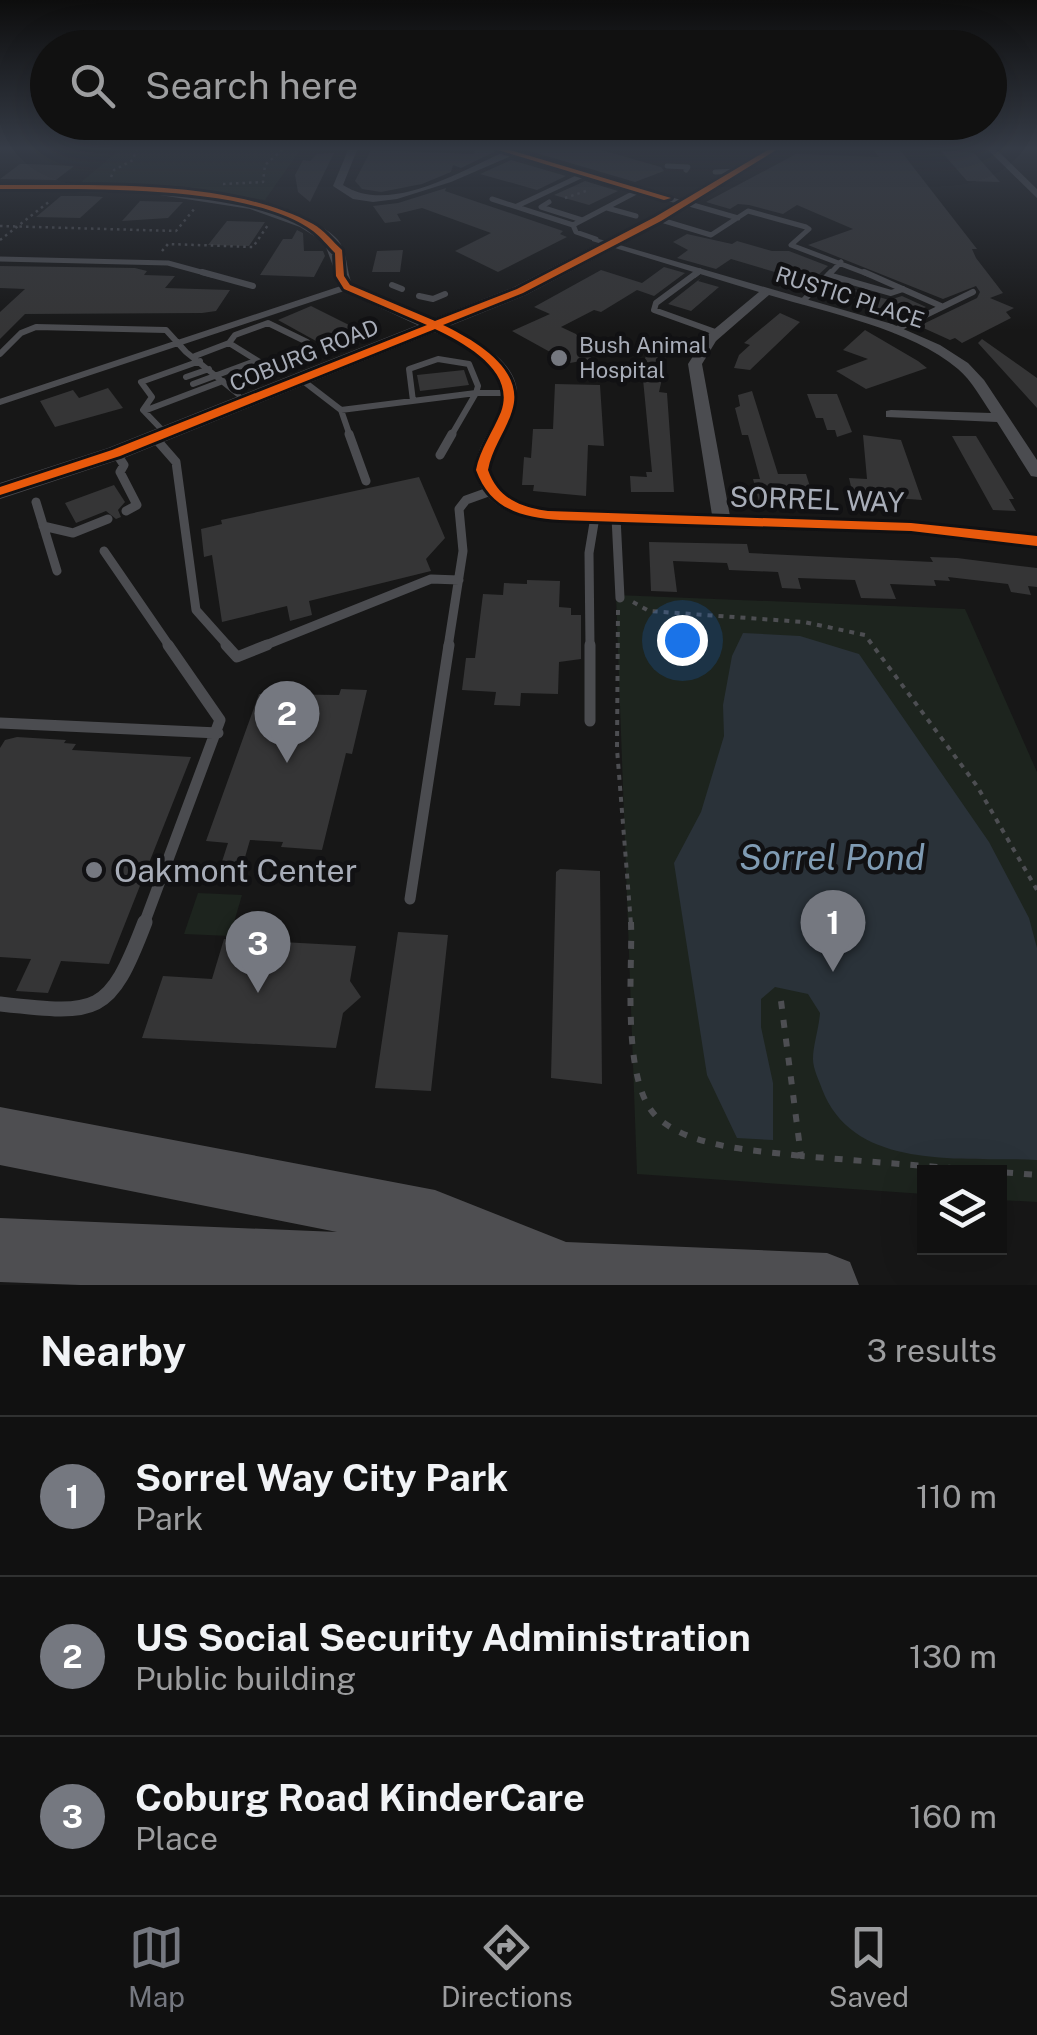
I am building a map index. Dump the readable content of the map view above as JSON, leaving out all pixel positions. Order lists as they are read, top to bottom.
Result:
{
  "streets": {
    "main road": ["COBURG ROAD"],
    "street": ["RUSTIC PLACE", "SORREL WAY"]
  },
  "crossings": [
    ["RUSTIC PLACE", "COBURG ROAD"]
  ],
  "water": ["Sorrel Pond"],
  "places": ["Bush Animal Hospital", "Oakmont Center"],
  "page": {
    "search": "Search here",
    "pins": ["2", "1", "3"],
    "heading": ["Nearby", "3 results"],
    "list": [
      {
        "mark": "1",
        "name": "Sorrel Way City Park",
        "note": "Park",
        "value": "110 m"
      },
      {
        "mark": "2",
        "name": "US Social Security Administration",
        "note": "Public building",
        "value": "130 m"
      },
      {
        "mark": "3",
        "name": "Coburg Road KinderCare",
        "note": "Place",
        "value": "160 m"
      }
    ],
    "nav": ["Map", "Directions", "Saved"]
  }
}
